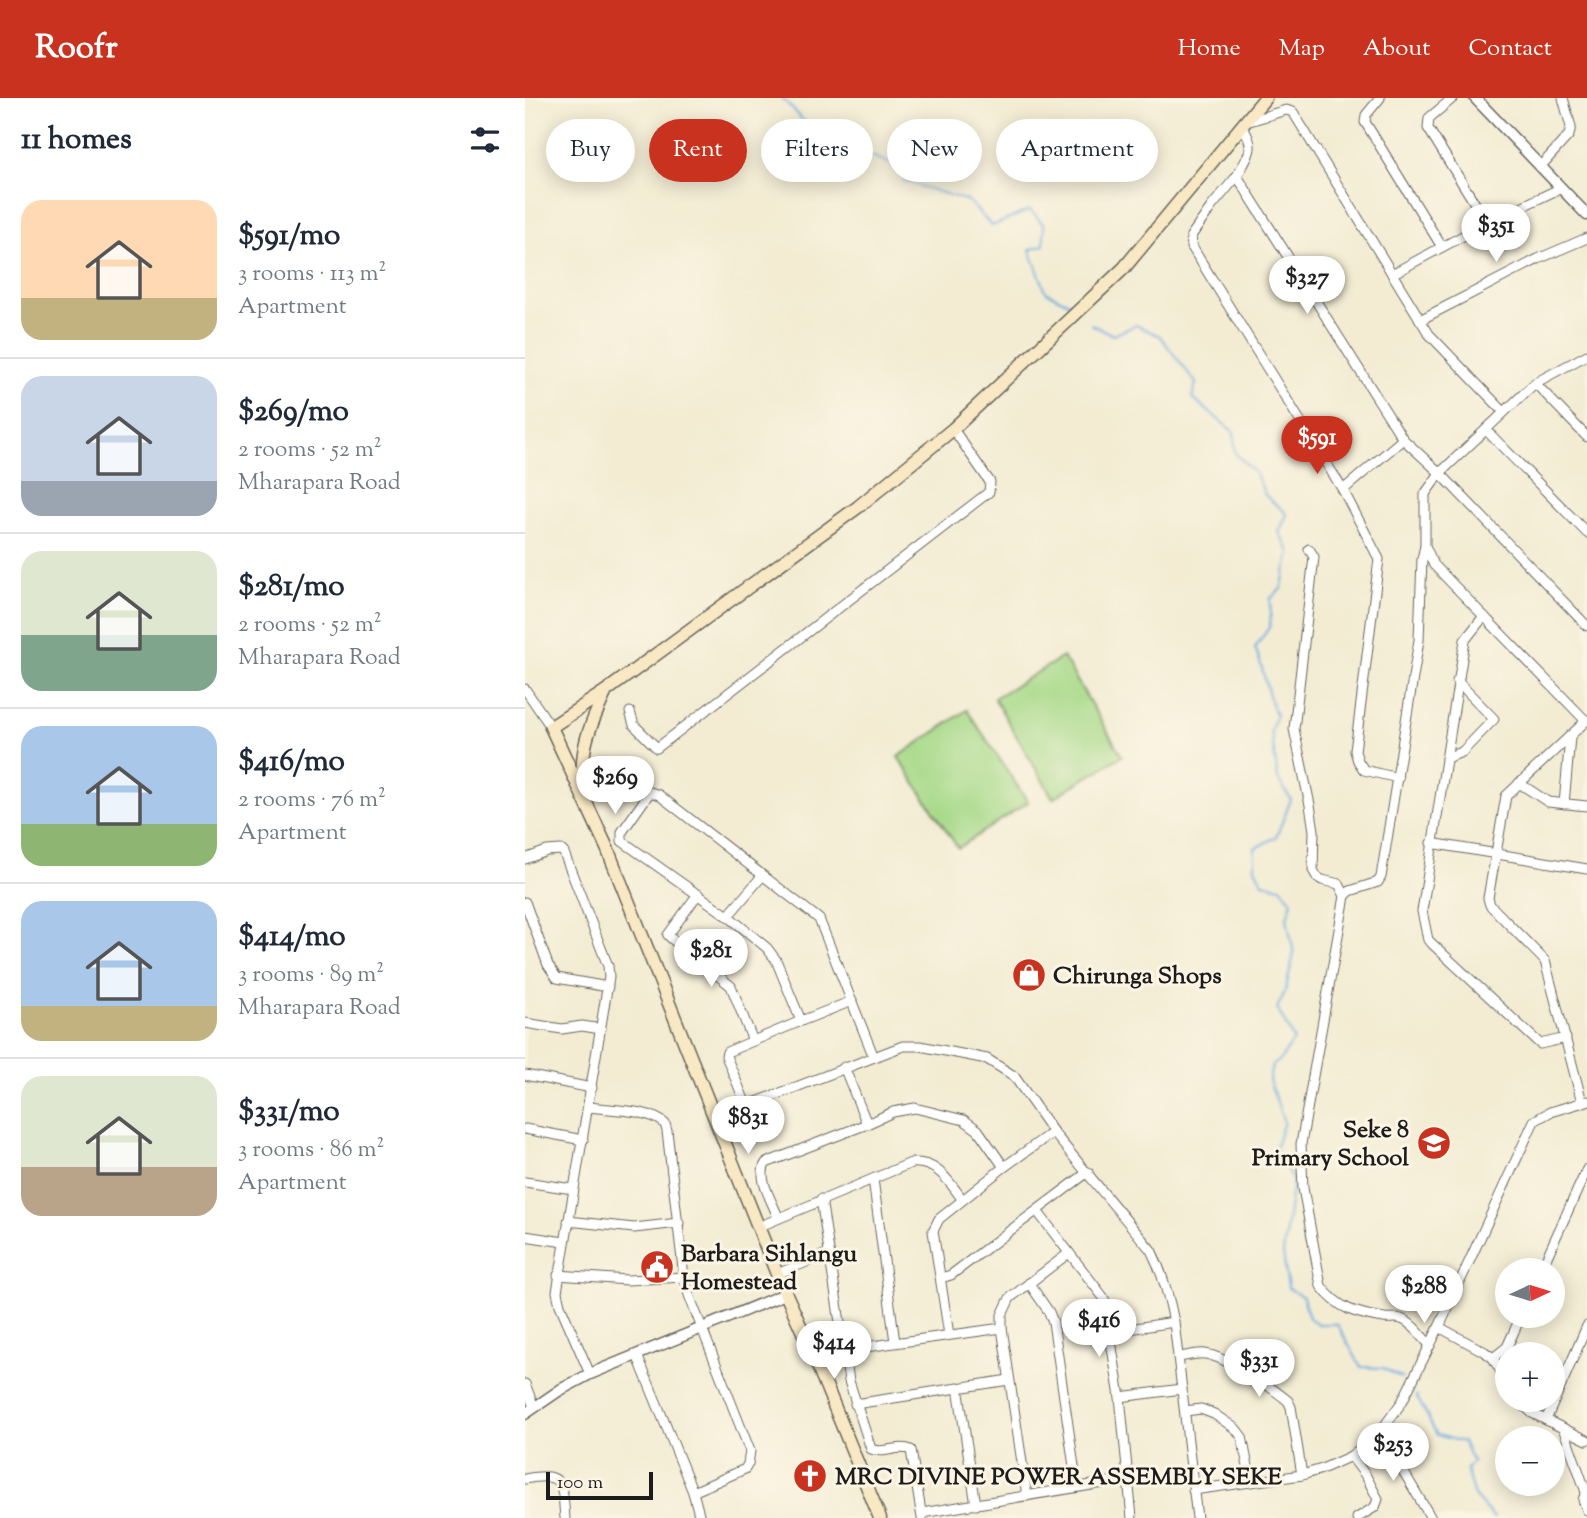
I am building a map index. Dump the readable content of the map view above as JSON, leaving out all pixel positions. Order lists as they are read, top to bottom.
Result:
{
  "places": {
    "shop": ["Chirunga Shops"],
    "school or university": ["Seke 8 Primary School"],
    "public building": ["Barbara Sihlangu Homestead"],
    "church": ["MRC DIVINE POWER ASSEMBLY SEKE"]
  },
  "scale_bar": "100 m",
  "north": "right",
  "page": {
    "header": "Roofr",
    "nav": [
      "Home",
      "Map",
      "About",
      "Contact"
    ],
    "heading": "11 homes",
    "chip": [
      "Buy",
      "Rent",
      "Filters",
      "New",
      "Apartment"
    ],
    "list": [
      {
        "name": "$591/mo",
        "note": "3 rooms · 113 m² · Apartment"
      },
      {
        "name": "$269/mo",
        "note": "2 rooms · 52 m² · Mharapara Road"
      },
      {
        "name": "$281/mo",
        "note": "2 rooms · 52 m² · Mharapara Road"
      },
      {
        "name": "$416/mo",
        "note": "2 rooms · 76 m² · Apartment"
      },
      {
        "name": "$414/mo",
        "note": "3 rooms · 89 m² · Mharapara Road"
      },
      {
        "name": "$331/mo",
        "note": "3 rooms · 86 m² · Apartment"
      }
    ],
    "price": [
      "$351",
      "$327",
      "$591",
      "$269",
      "$281",
      "$831",
      "$288",
      "$416",
      "$414",
      "$331",
      "$253"
    ],
    "map_buttons": ["+", "−"],
    "scale": "100 m"
  }
}
